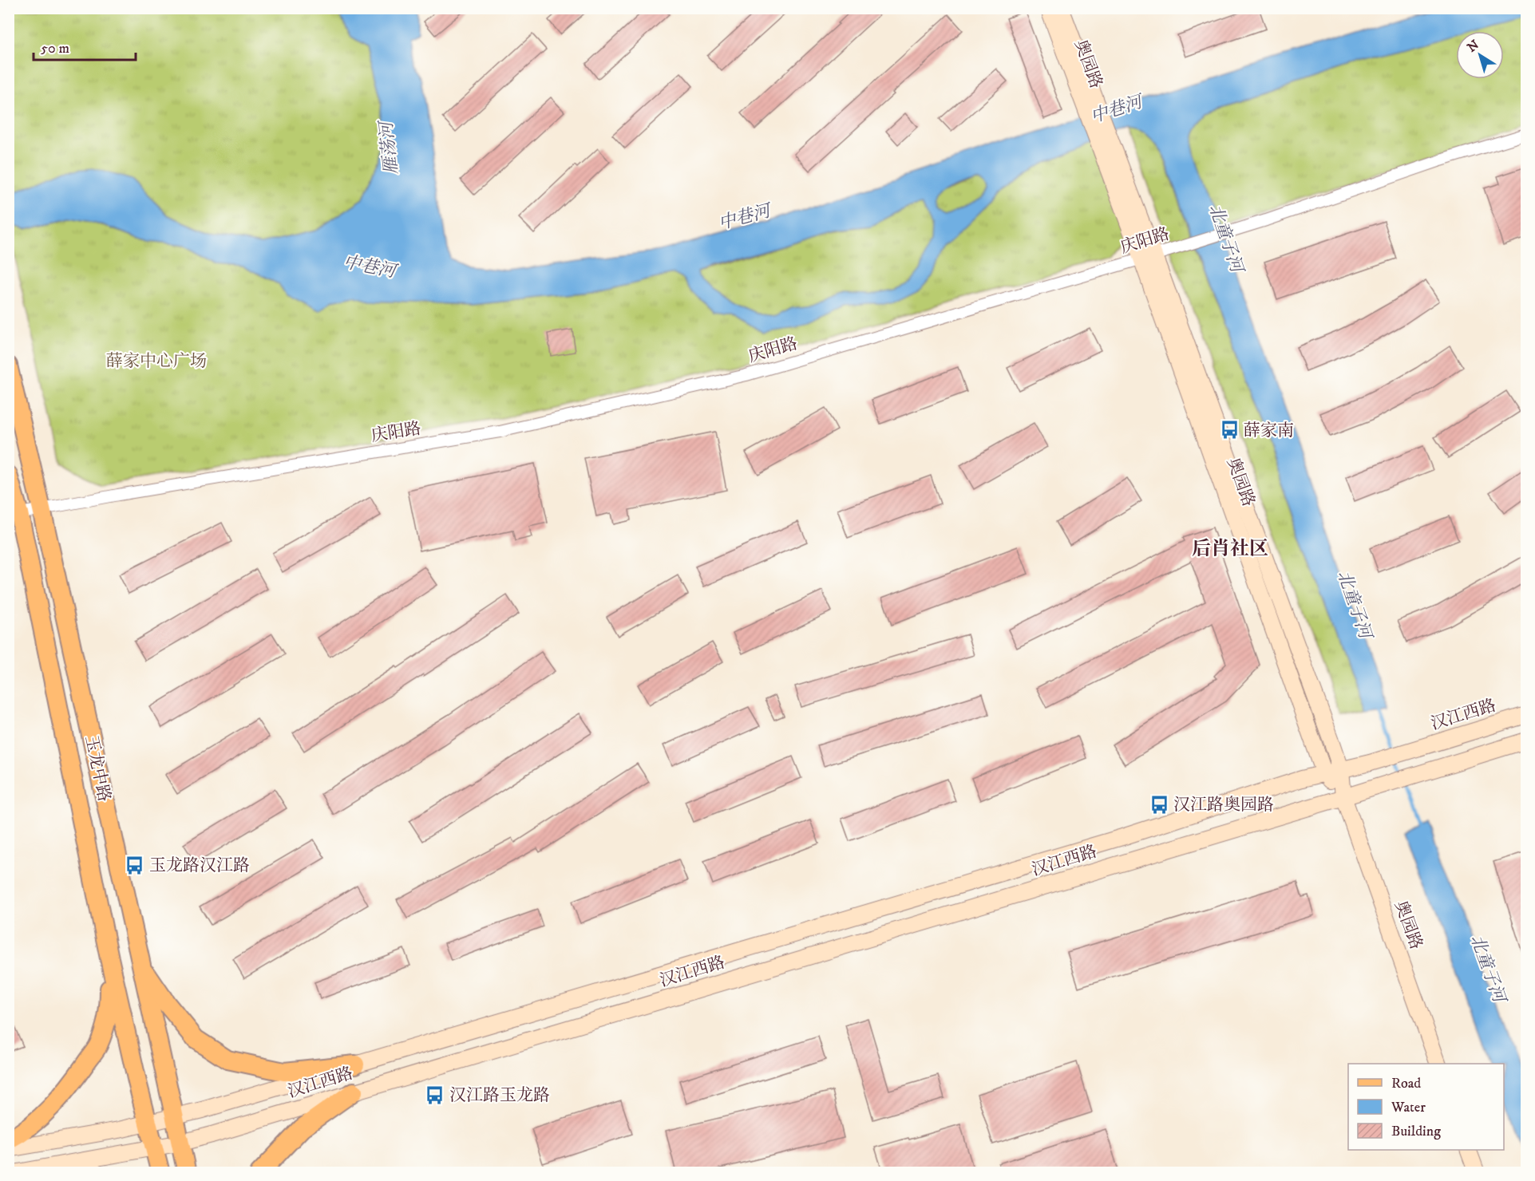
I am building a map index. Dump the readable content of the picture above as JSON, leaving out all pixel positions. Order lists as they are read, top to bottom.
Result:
{
  "streets": {
    "main road": ["奥园路", "汉江西路", "玉龙中路"],
    "street": ["庆阳路"]
  },
  "crossings": [
    ["奥园路", "庆阳路"],
    ["奥园路", "汉江西路"],
    ["庆阳路", "玉龙中路"],
    ["汉江西路", "玉龙中路"]
  ],
  "districts": ["后肖社区"],
  "water": ["中巷河", "雁荡河", "北童子河"],
  "parks": ["薛家中心广场"],
  "places": {
    "bus stop": [
      "薛家南",
      "汉江路奥园路",
      "玉龙路汉江路",
      "汉江路玉龙路"
    ]
  },
  "legend": ["Road", "Water", "Building"],
  "scale_bar": "50 m",
  "north": "top left"
}
